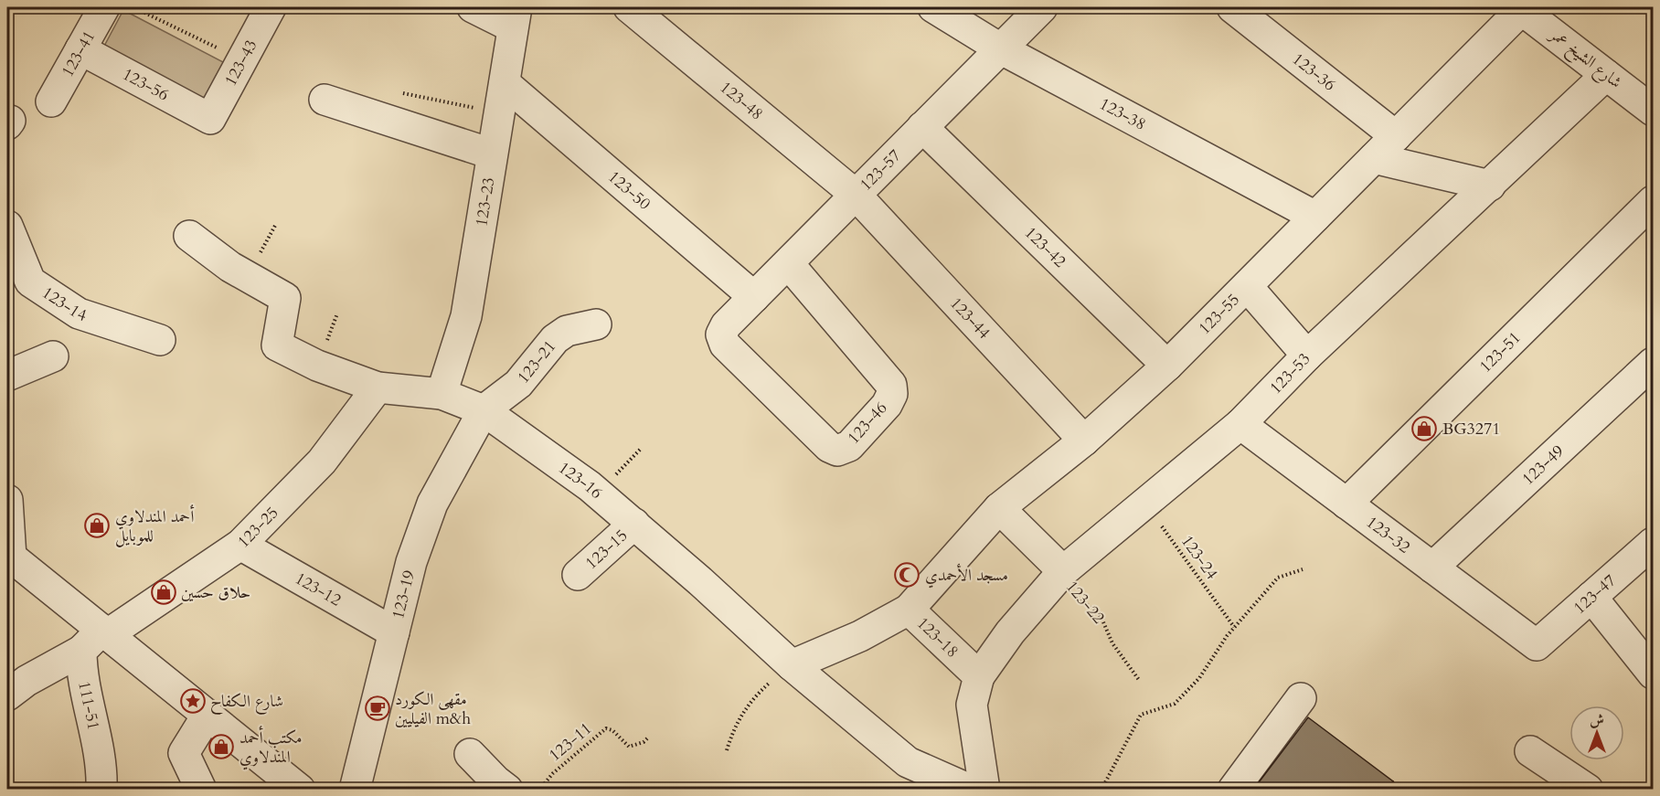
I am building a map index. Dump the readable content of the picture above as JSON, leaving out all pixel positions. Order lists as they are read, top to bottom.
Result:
{
  "streets": {
    "street": [
      "123-41",
      "شارع الشيخ عمر",
      "123-43",
      "123-36",
      "123-56",
      "123-48",
      "123-38",
      "123-57",
      "123-50",
      "123-23",
      "123-42",
      "123-14",
      "123-55",
      "123-44",
      "123-51",
      "123-21",
      "123-53",
      "123-46",
      "123-49",
      "123-16",
      "123-25",
      "123-32",
      "123-15",
      "123-12",
      "123-19",
      "123-47",
      "123-22",
      "123-18",
      "111-51"
    ],
    "path": ["123-24", "123-11"]
  },
  "crossings": [
    ["123-41", "123-56"],
    ["شارع الشيخ عمر", "123-55"],
    ["شارع الشيخ عمر", "123-53"],
    ["123-43", "123-56"],
    ["123-36", "123-55"],
    ["123-48", "123-57"],
    ["123-48", "123-44"],
    ["123-38", "123-57"],
    ["123-38", "123-55"],
    ["123-57", "123-50"],
    ["123-57", "123-42"],
    ["123-57", "123-44"],
    ["123-57", "123-46"],
    ["123-50", "123-23"],
    ["123-23", "123-16"],
    ["123-42", "123-55"],
    ["123-55", "123-44"],
    ["123-55", "123-22"],
    ["123-55", "123-18"],
    ["123-51", "123-32"],
    ["123-21", "123-16"],
    ["123-21", "123-19"],
    ["123-53", "123-32"],
    ["123-53", "123-24"],
    ["123-53", "123-22"],
    ["123-53", "123-18"],
    ["123-49", "123-32"],
    ["123-16", "123-25"],
    ["123-16", "123-15"],
    ["123-16", "123-19"],
    ["123-16", "123-18"],
    ["123-25", "123-12"],
    ["123-25", "111-51"],
    ["123-32", "123-47"],
    ["123-12", "123-19"]
  ],
  "places": {
    "shop": [
      "BG3271",
      "أحمد المندلاوي للموبايل",
      "حلاق حسين",
      "مكتب أحمد المندلاوي"
    ],
    "mosque": ["مسجد الأحمدي"],
    "place": ["شارع الكفاح"],
    "cafe": ["مقهى الكورد الفيليين m&h"]
  },
  "north": "top"
}
